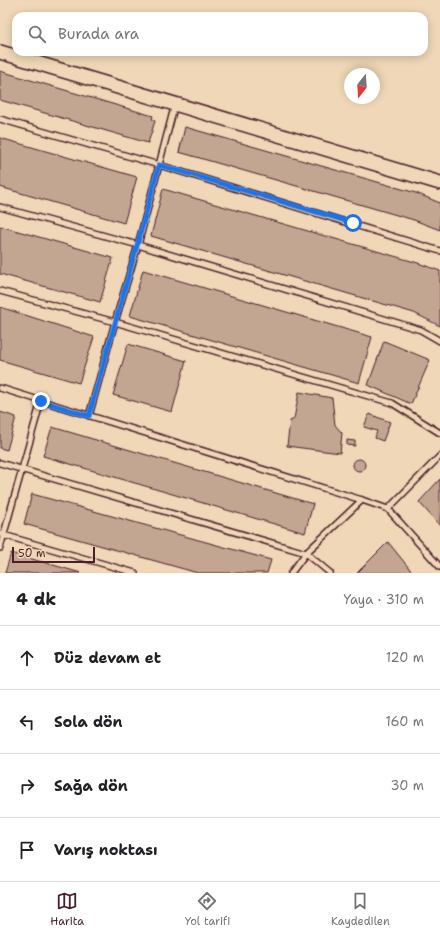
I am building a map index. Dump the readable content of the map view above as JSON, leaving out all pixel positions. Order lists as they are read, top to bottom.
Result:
{
  "scale_bar": "50 m",
  "north": "bottom",
  "page": {
    "search": "Burada ara",
    "scale": "50 m",
    "heading": ["4 dk", "Yaya · 310 m"],
    "list": [
      ["Düz devam et", "120 m"],
      ["Sola dön", "160 m"],
      ["Sağa dön", "30 m"],
      "Varış noktası"
    ],
    "nav": ["Harita", "Yol tarifi", "Kaydedilen"]
  }
}
